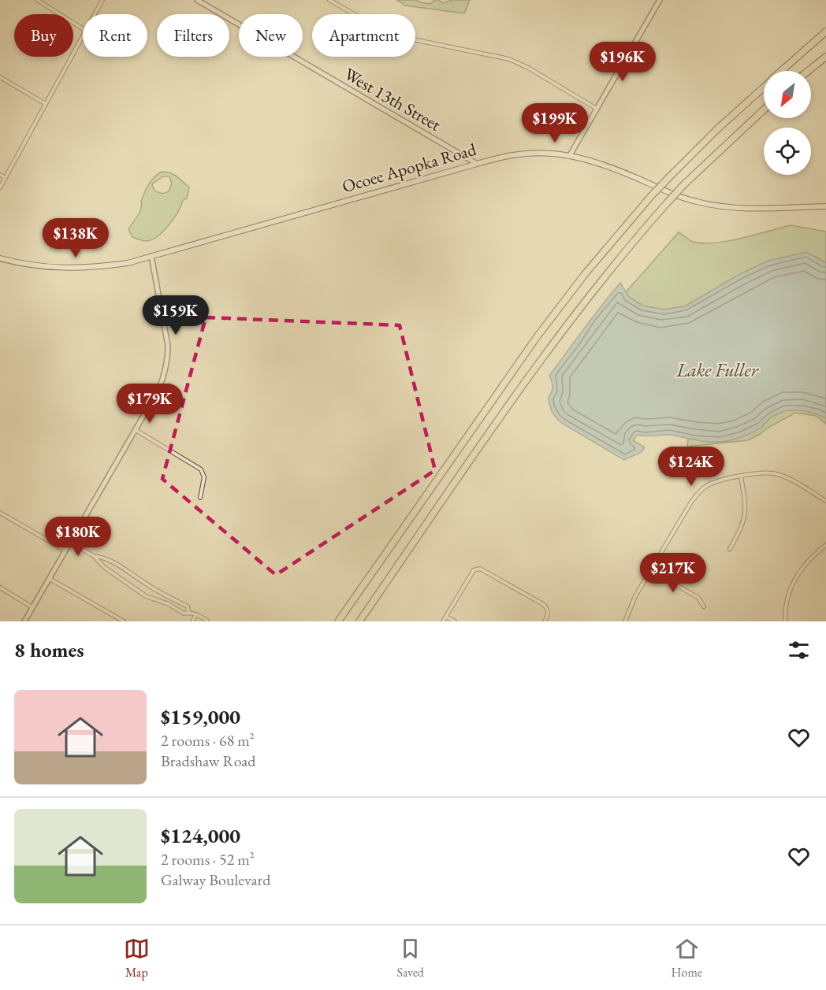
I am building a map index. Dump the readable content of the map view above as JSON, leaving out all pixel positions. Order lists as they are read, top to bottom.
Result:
{
  "streets": {
    "main road": ["Ocoee Apopka Road"],
    "street": ["West 13th Street"]
  },
  "crossings": [
    ["West 13th Street", "Ocoee Apopka Road"]
  ],
  "water": ["Lake Fuller"],
  "north": "bottom left",
  "page": {
    "chip": [
      "Buy",
      "Rent",
      "Filters",
      "New",
      "Apartment"
    ],
    "price": [
      "$196K",
      "$199K",
      "$138K",
      "$159K",
      "$179K",
      "$124K",
      "$180K",
      "$217K"
    ],
    "heading": "8 homes",
    "list": [
      {
        "name": "$159,000",
        "note": "2 rooms · 68 m² · Bradshaw Road"
      },
      {
        "name": "$124,000",
        "note": "2 rooms · 52 m² · Galway Boulevard"
      }
    ],
    "tabs": ["Map", "Saved", "Home"]
  }
}
